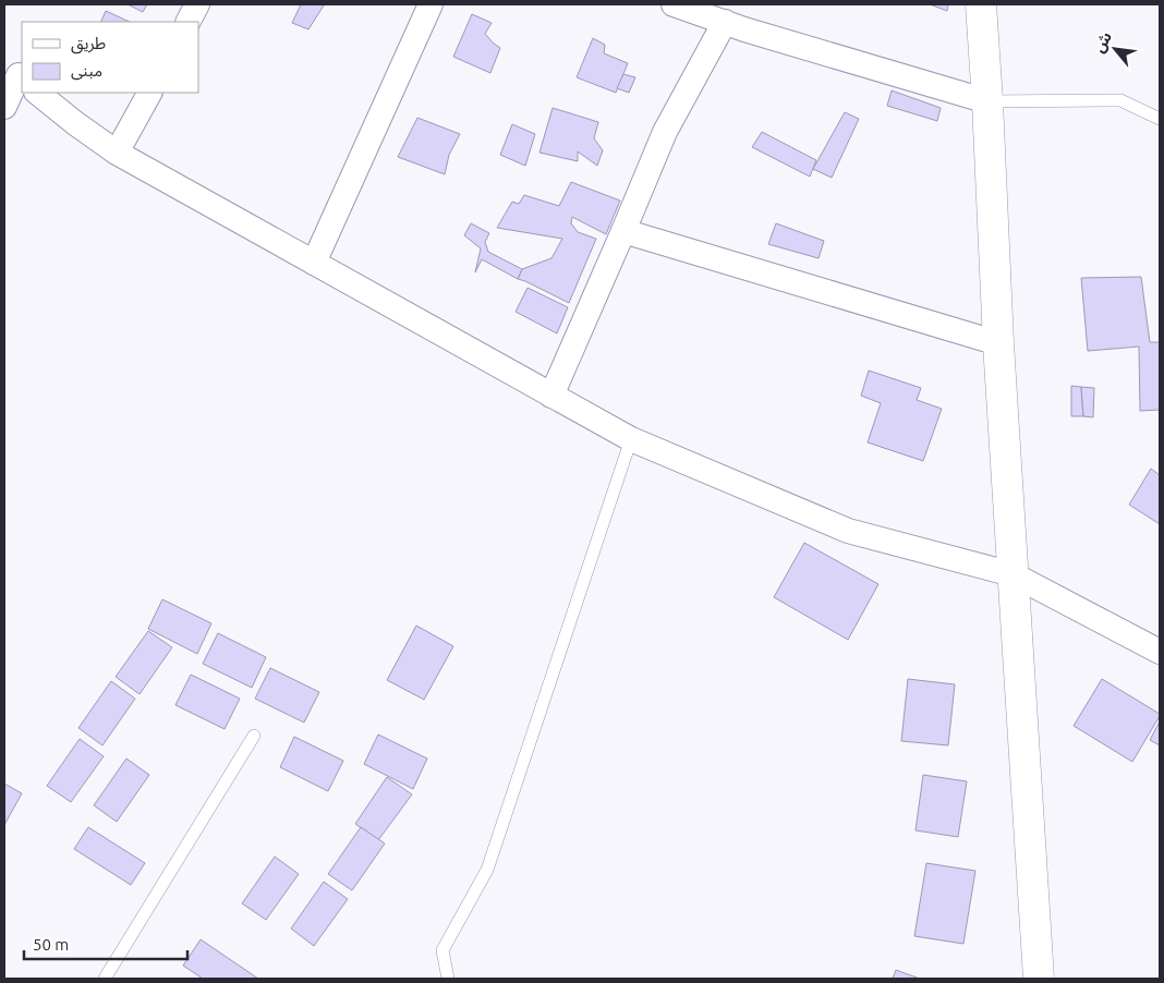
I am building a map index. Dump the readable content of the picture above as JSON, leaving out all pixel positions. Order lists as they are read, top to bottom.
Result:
{
  "legend": ["طريق", "مبنى"],
  "scale_bar": "50 m",
  "north": "top left"
}
